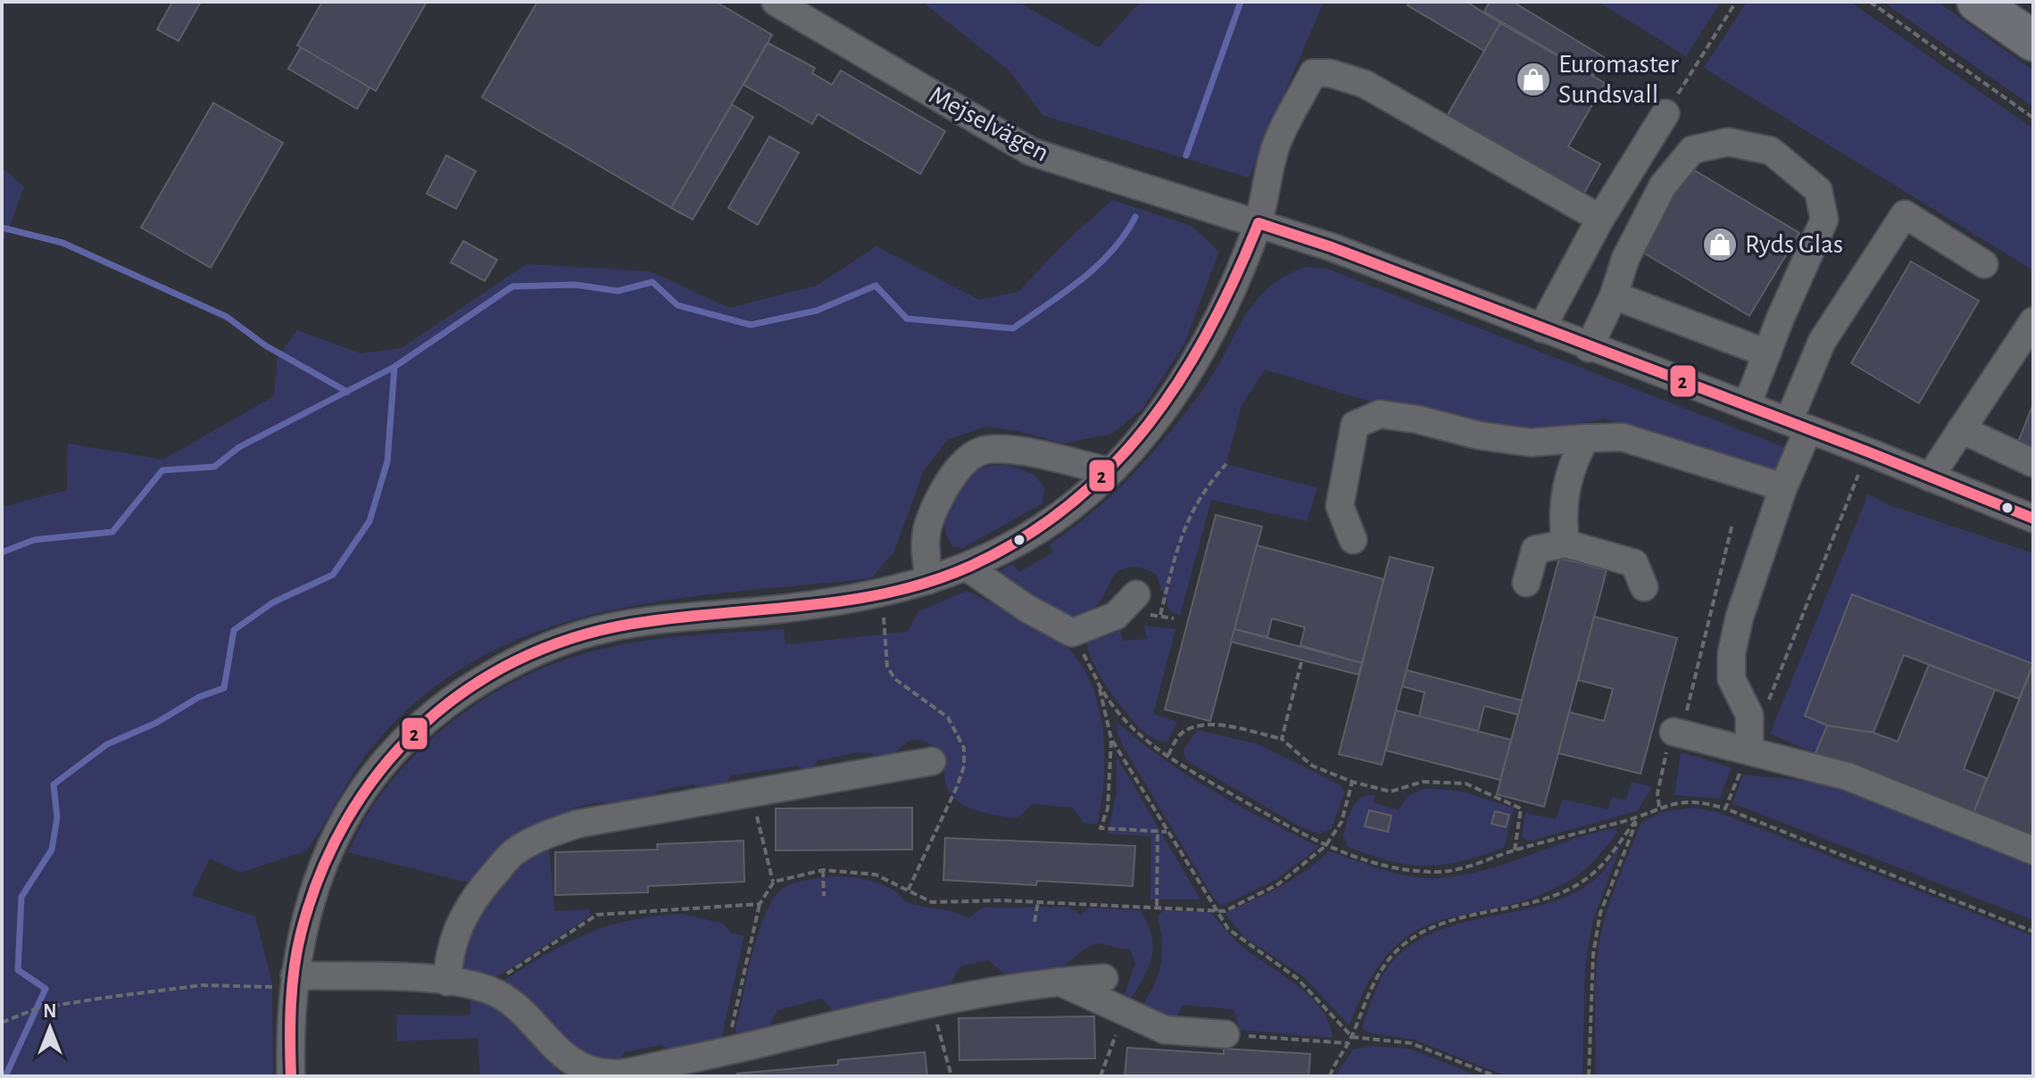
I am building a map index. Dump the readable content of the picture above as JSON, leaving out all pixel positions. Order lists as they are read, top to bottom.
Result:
{
  "streets": {
    "street": ["Mejselvägen"]
  },
  "places": {
    "shop": ["Euromaster Sundsvall", "Ryds Glas"]
  },
  "lines": ["transit line 2"],
  "north": "top"
}
